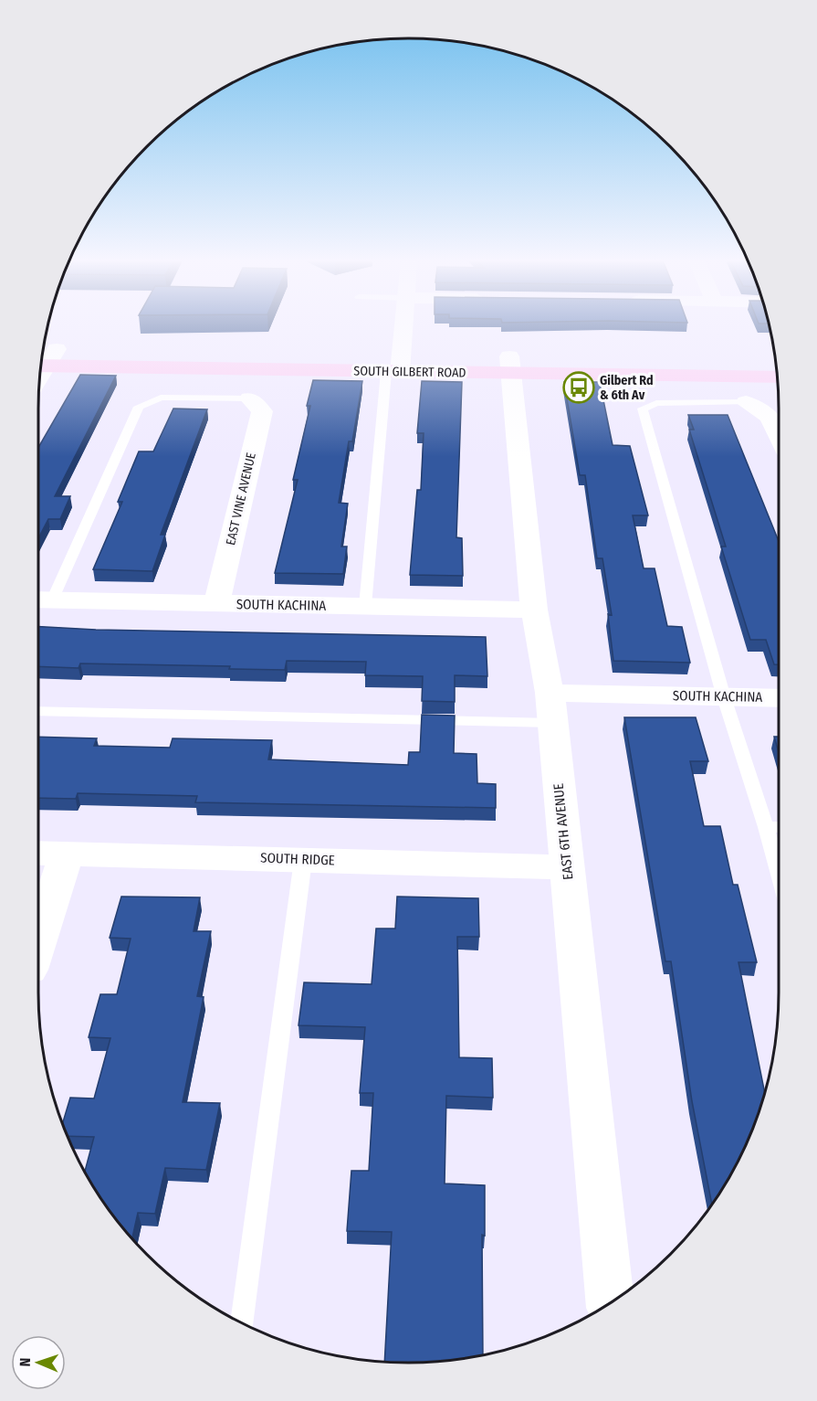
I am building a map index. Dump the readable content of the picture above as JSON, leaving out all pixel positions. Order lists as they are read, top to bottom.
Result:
{
  "streets": {
    "main road": ["SOUTH GILBERT ROAD"],
    "street": [
      "EAST VINE AVENUE",
      "SOUTH KACHINA",
      "EAST 6TH AVENUE",
      "SOUTH RIDGE"
    ]
  },
  "crossings": [
    ["SOUTH GILBERT ROAD", "EAST 6TH AVENUE"],
    ["EAST VINE AVENUE", "SOUTH KACHINA"],
    ["SOUTH KACHINA", "EAST 6TH AVENUE"],
    ["EAST 6TH AVENUE", "SOUTH RIDGE"]
  ],
  "places": {
    "bus stop": ["Gilbert Rd & 6th Av"]
  },
  "north": "left"
}
